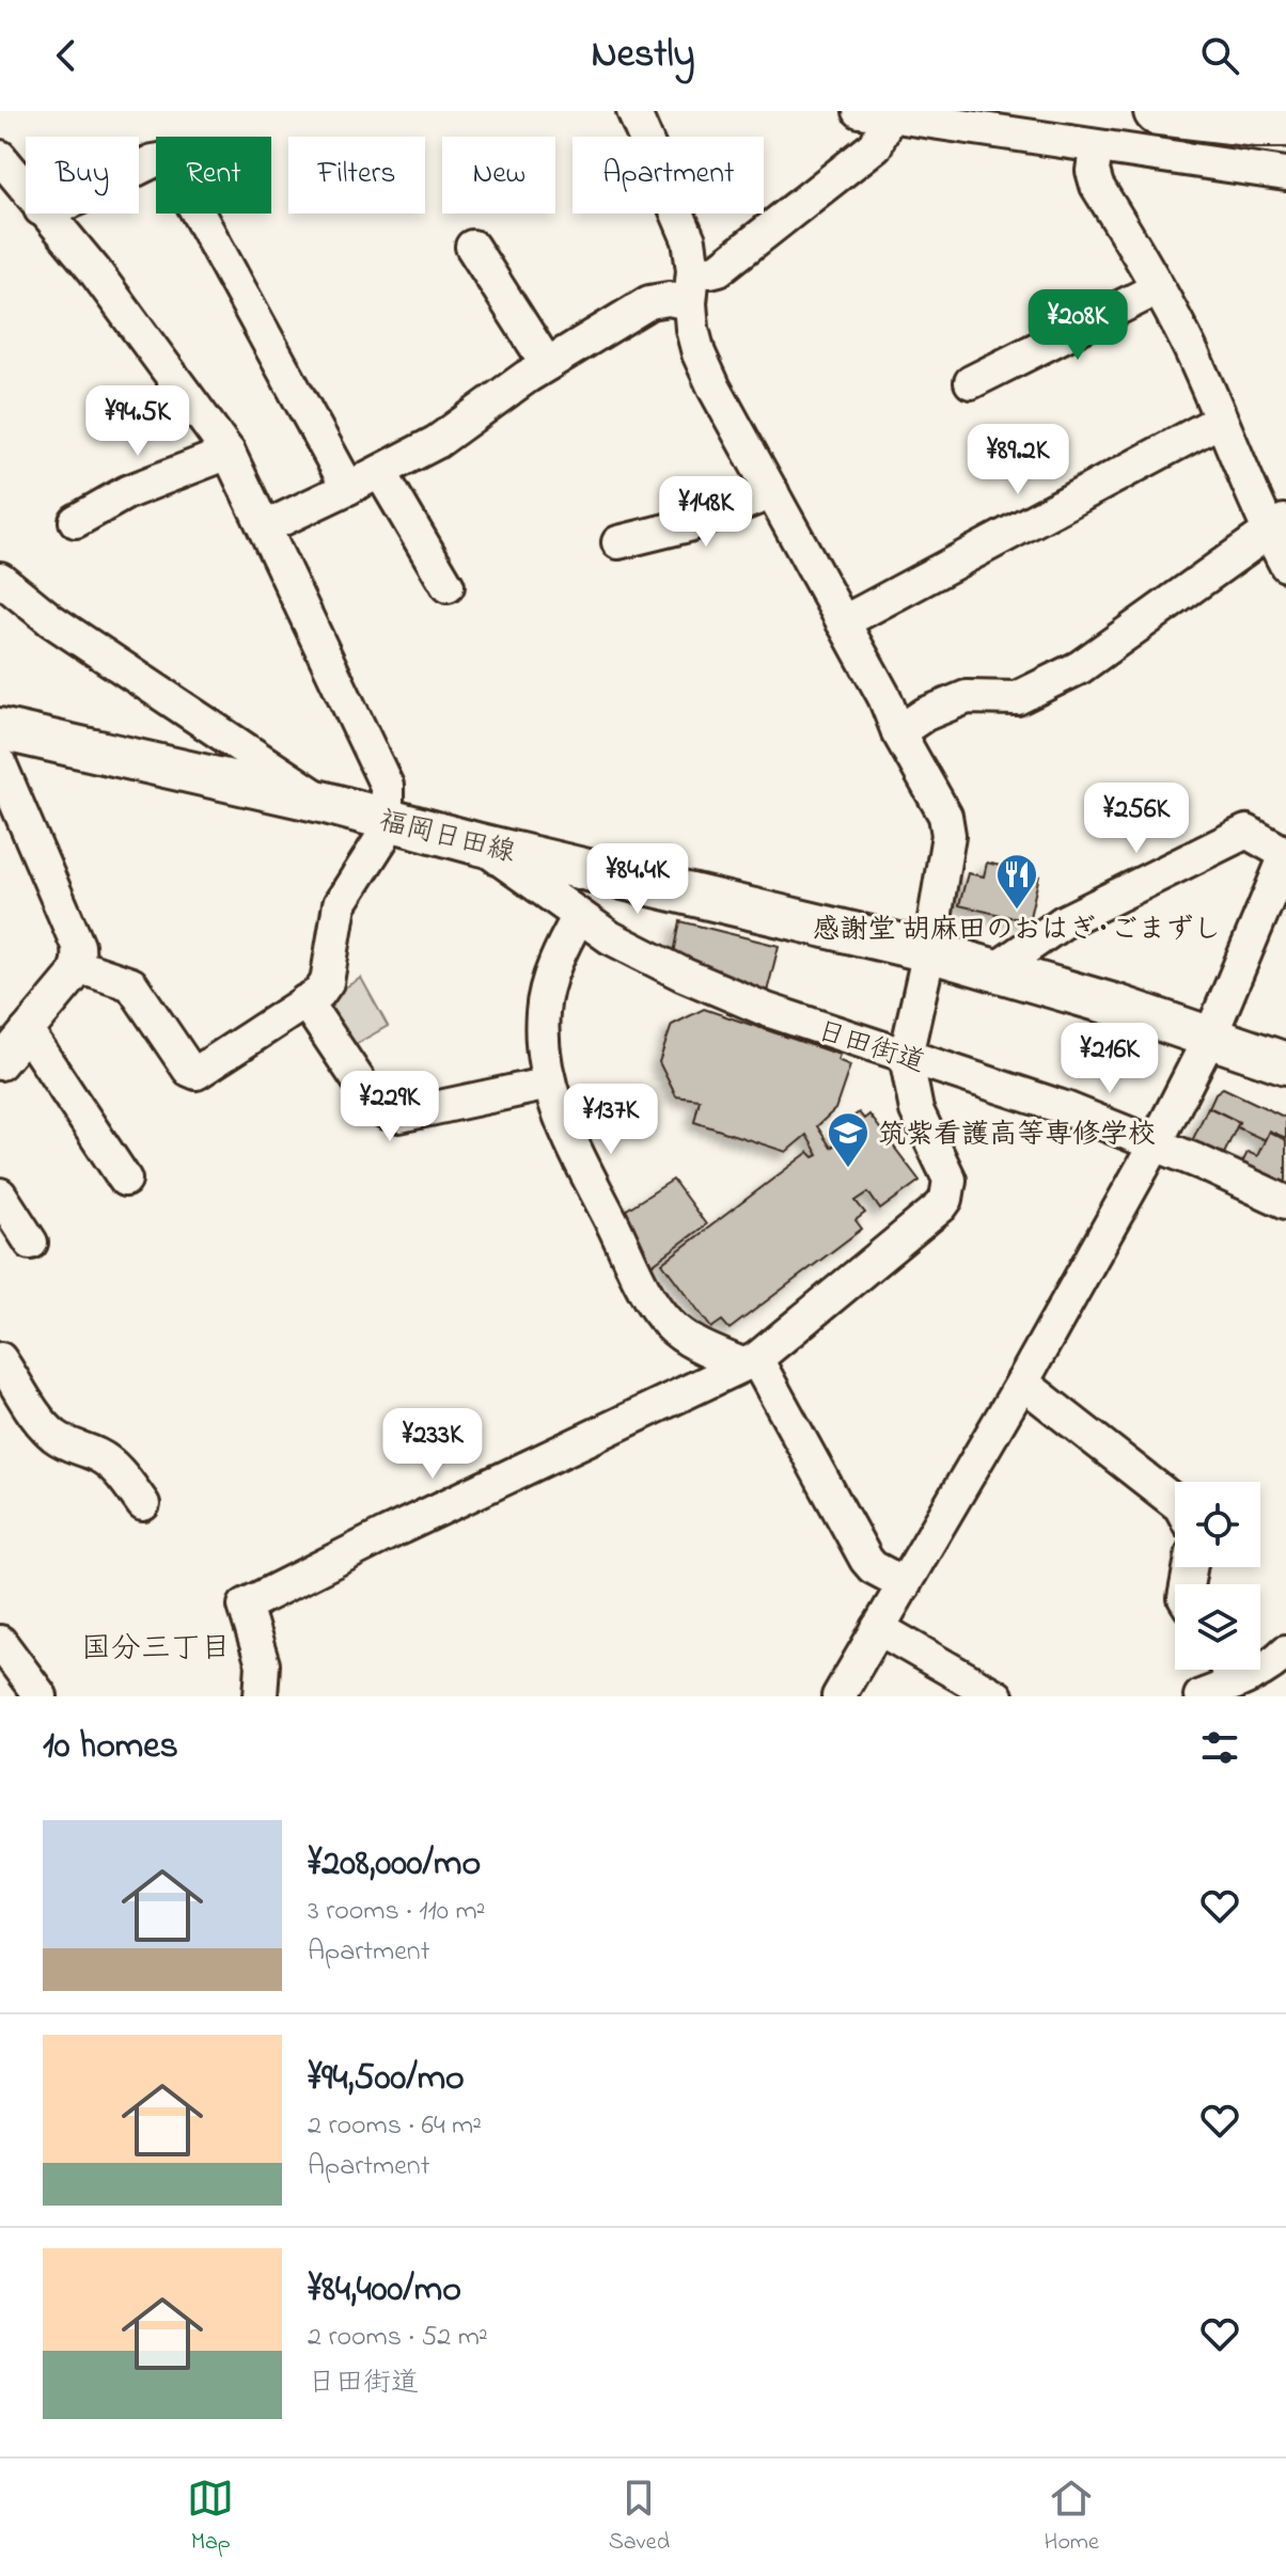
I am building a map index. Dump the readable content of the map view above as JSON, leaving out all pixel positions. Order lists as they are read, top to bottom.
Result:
{
  "streets": {
    "main road": ["福岡日田線"],
    "street": ["日田街道"]
  },
  "crossings": [
    ["福岡日田線", "日田街道"]
  ],
  "districts": ["国分三丁目"],
  "places": {
    "restaurant": ["感謝堂 胡麻田のおはぎ･ごまずし"],
    "school or university": ["筑紫看護高等専修学校"]
  },
  "page": {
    "header": "Nestly",
    "chip": [
      "Buy",
      "Rent",
      "Filters",
      "New",
      "Apartment"
    ],
    "price": [
      "¥208K",
      "¥94.5K",
      "¥89.2K",
      "¥148K",
      "¥256K",
      "¥84.4K",
      "¥216K",
      "¥229K",
      "¥137K",
      "¥233K"
    ],
    "heading": "10 homes",
    "list": [
      {
        "name": "¥208,000/mo",
        "note": "3 rooms · 110 m² · Apartment"
      },
      {
        "name": "¥94,500/mo",
        "note": "2 rooms · 64 m² · Apartment"
      },
      {
        "name": "¥84,400/mo",
        "note": "2 rooms · 52 m² · 日田街道"
      }
    ],
    "tabs": ["Map", "Saved", "Home"]
  }
}
